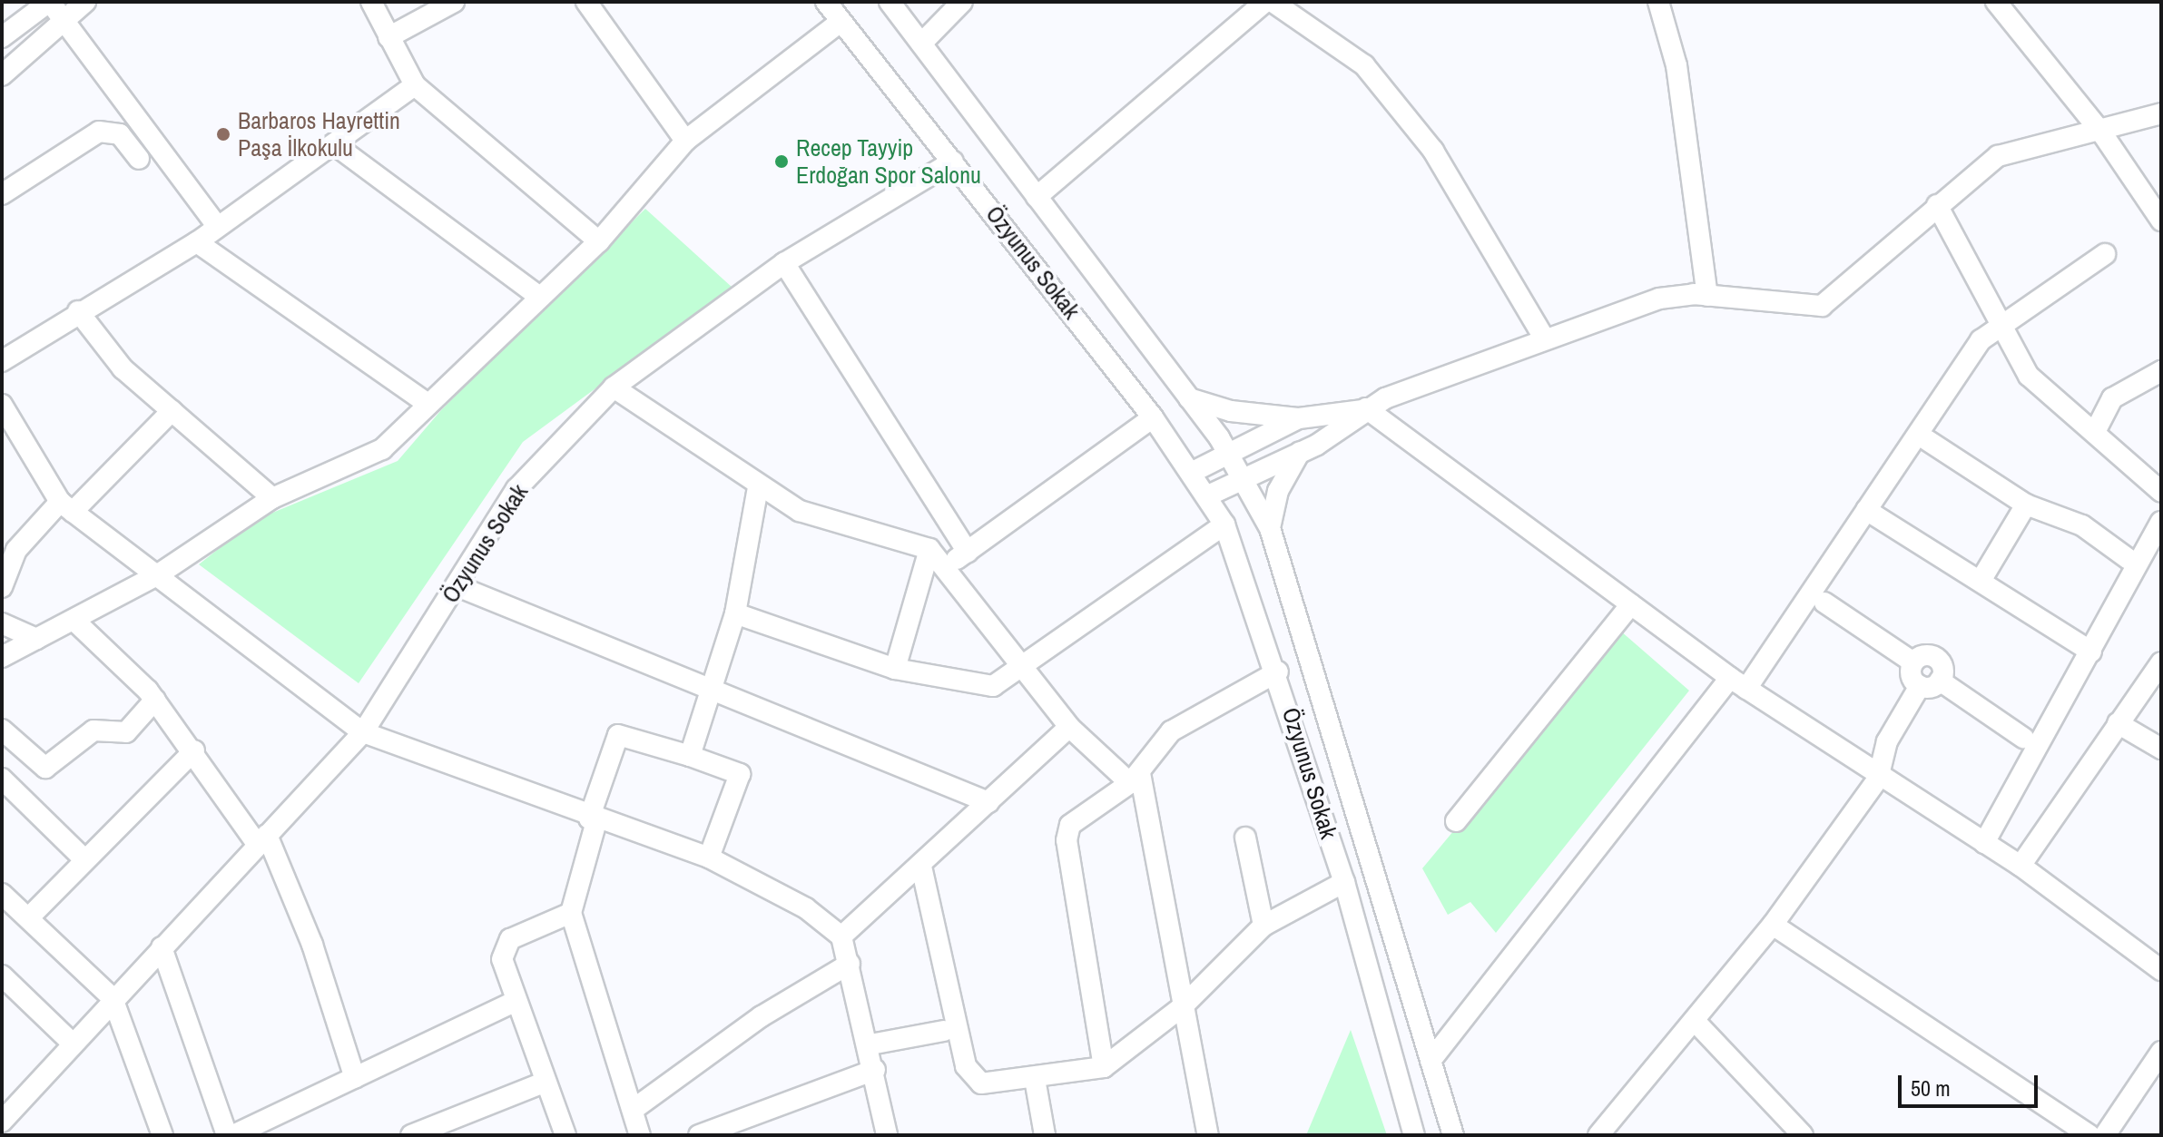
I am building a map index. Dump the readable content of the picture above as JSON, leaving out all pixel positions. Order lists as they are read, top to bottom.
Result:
{
  "streets": {
    "street": ["Özyunus Sokak"]
  },
  "places": ["Barbaros Hayrettin Paşa İlkokulu", "Recep Tayyip Erdoğan Spor Salonu"],
  "scale_bar": "50 m"
}
